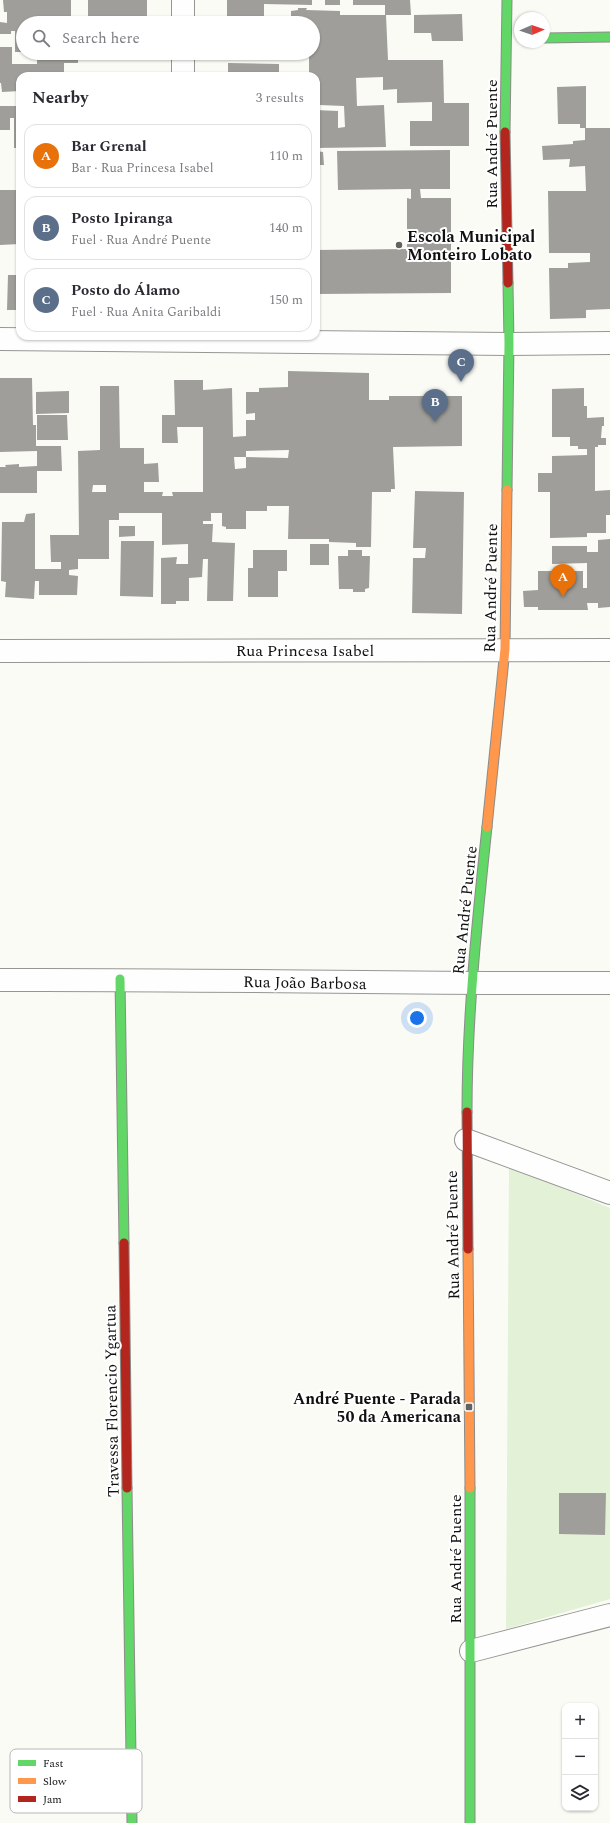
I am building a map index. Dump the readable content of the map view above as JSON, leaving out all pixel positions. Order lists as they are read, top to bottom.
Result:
{
  "streets": {
    "main road": ["Rua André Puente", "Travessa Florencio Ygartua"],
    "street": ["Rua Princesa Isabel", "Rua João Barbosa"]
  },
  "crossings": [
    ["Rua André Puente", "Rua Princesa Isabel"],
    ["Rua André Puente", "Rua João Barbosa"],
    ["Rua João Barbosa", "Travessa Florencio Ygartua"]
  ],
  "places": {
    "other": ["Escola Municipal Monteiro Lobato"],
    "transit": ["André Puente - Parada 50 da Americana"]
  },
  "legend": ["Fast", "Slow", "Jam"],
  "north": "right",
  "page": {
    "search": "Search here",
    "heading": ["Nearby", "3 results"],
    "list": [
      {
        "mark": "A",
        "name": "Bar Grenal",
        "note": "Bar · Rua Princesa Isabel",
        "value": "110 m"
      },
      {
        "mark": "B",
        "name": "Posto Ipiranga",
        "note": "Fuel · Rua André Puente",
        "value": "140 m"
      },
      {
        "mark": "C",
        "name": "Posto do Álamo",
        "note": "Fuel · Rua Anita Garibaldi",
        "value": "150 m"
      }
    ],
    "pins": ["C", "B", "A"],
    "map_buttons": ["+", "−"]
  }
}
